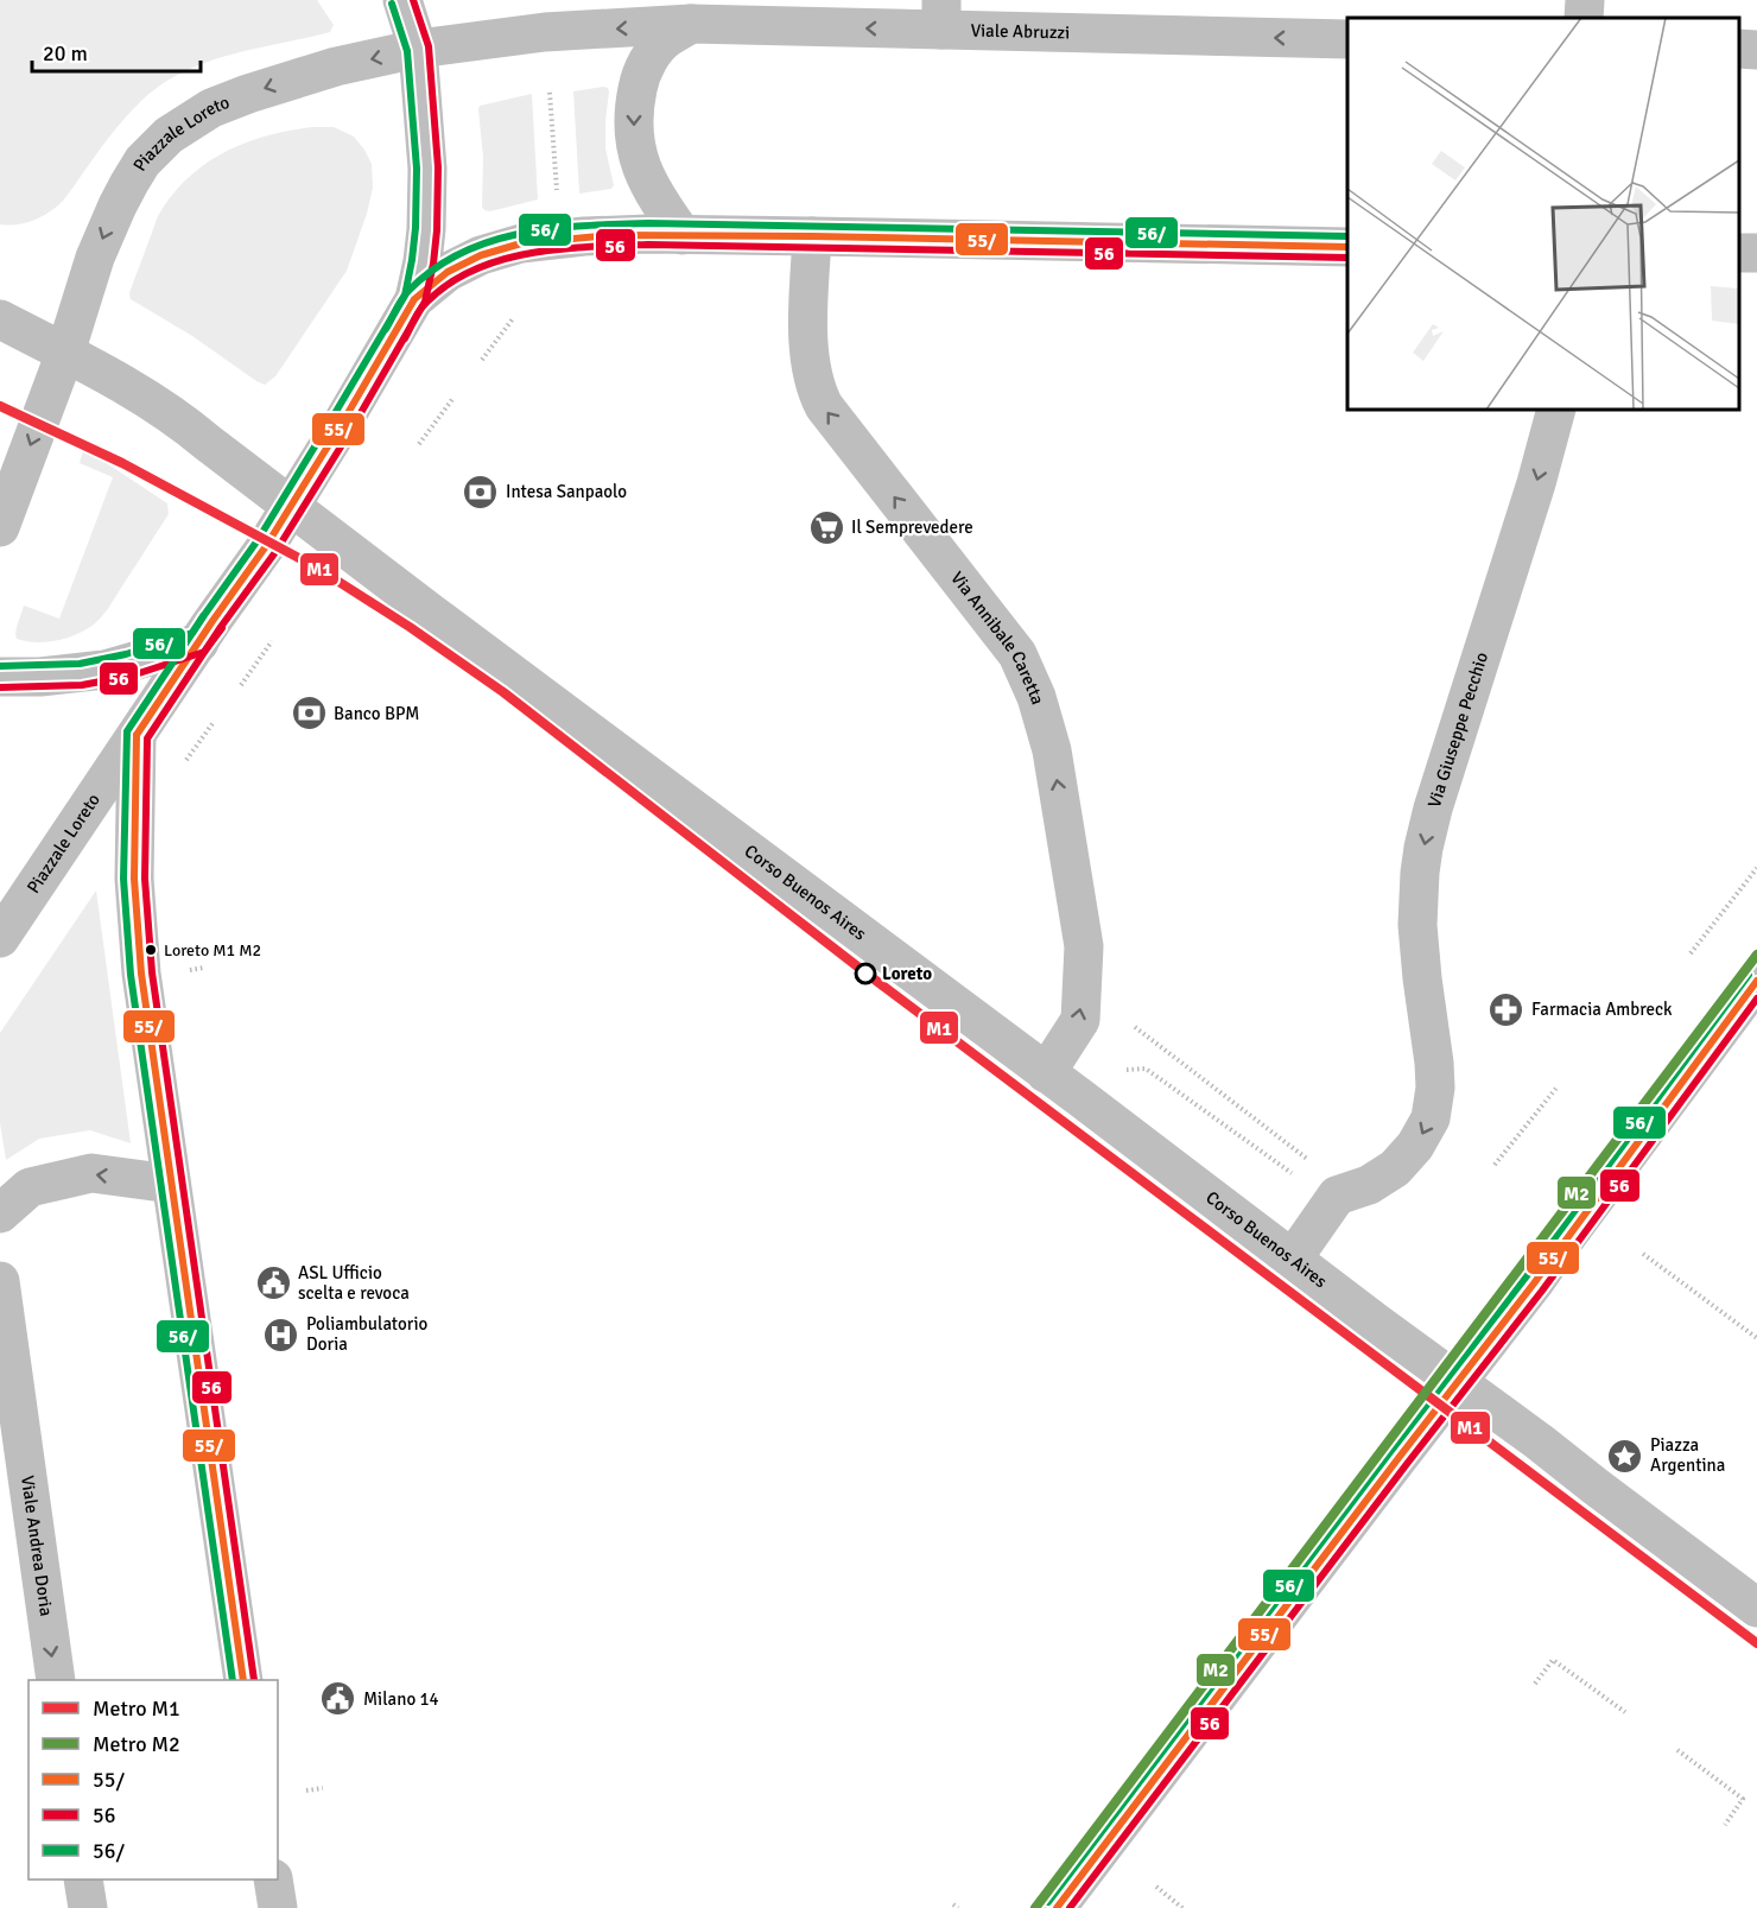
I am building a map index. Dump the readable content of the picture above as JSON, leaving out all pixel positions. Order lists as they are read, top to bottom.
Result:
{
  "streets": {
    "main road": [
      "Viale Abruzzi",
      "Piazzale Loreto",
      "Via Annibale Caretta",
      "Via Giuseppe Pecchio",
      "Corso Buenos Aires",
      "Viale Andrea Doria"
    ]
  },
  "crossings": [
    ["Viale Abruzzi", "Piazzale Loreto"],
    ["Piazzale Loreto", "Corso Buenos Aires"],
    ["Via Annibale Caretta", "Corso Buenos Aires"],
    ["Via Giuseppe Pecchio", "Corso Buenos Aires"]
  ],
  "one_way": ["Via Annibale Caretta"],
  "places": {
    "bank": ["Intesa Sanpaolo", "Banco BPM"],
    "supermarket": ["Il Semprevedere"],
    "other": ["Loreto M1 M2", "Loreto"],
    "pharmacy": ["Farmacia Ambreck"],
    "public building": ["ASL Ufficio scelta e revoca", "Milano 14"],
    "hospital": ["Poliambulatorio Doria"],
    "place": ["Piazza Argentina"]
  },
  "lines": [
    "transit line 56",
    "transit line 56/",
    "transit line 55/",
    "metro line M1",
    "metro line M2"
  ],
  "legend": [
    "Metro M1",
    "Metro M2",
    "55/",
    "56",
    "56/"
  ],
  "scale_bar": "20 m"
}
